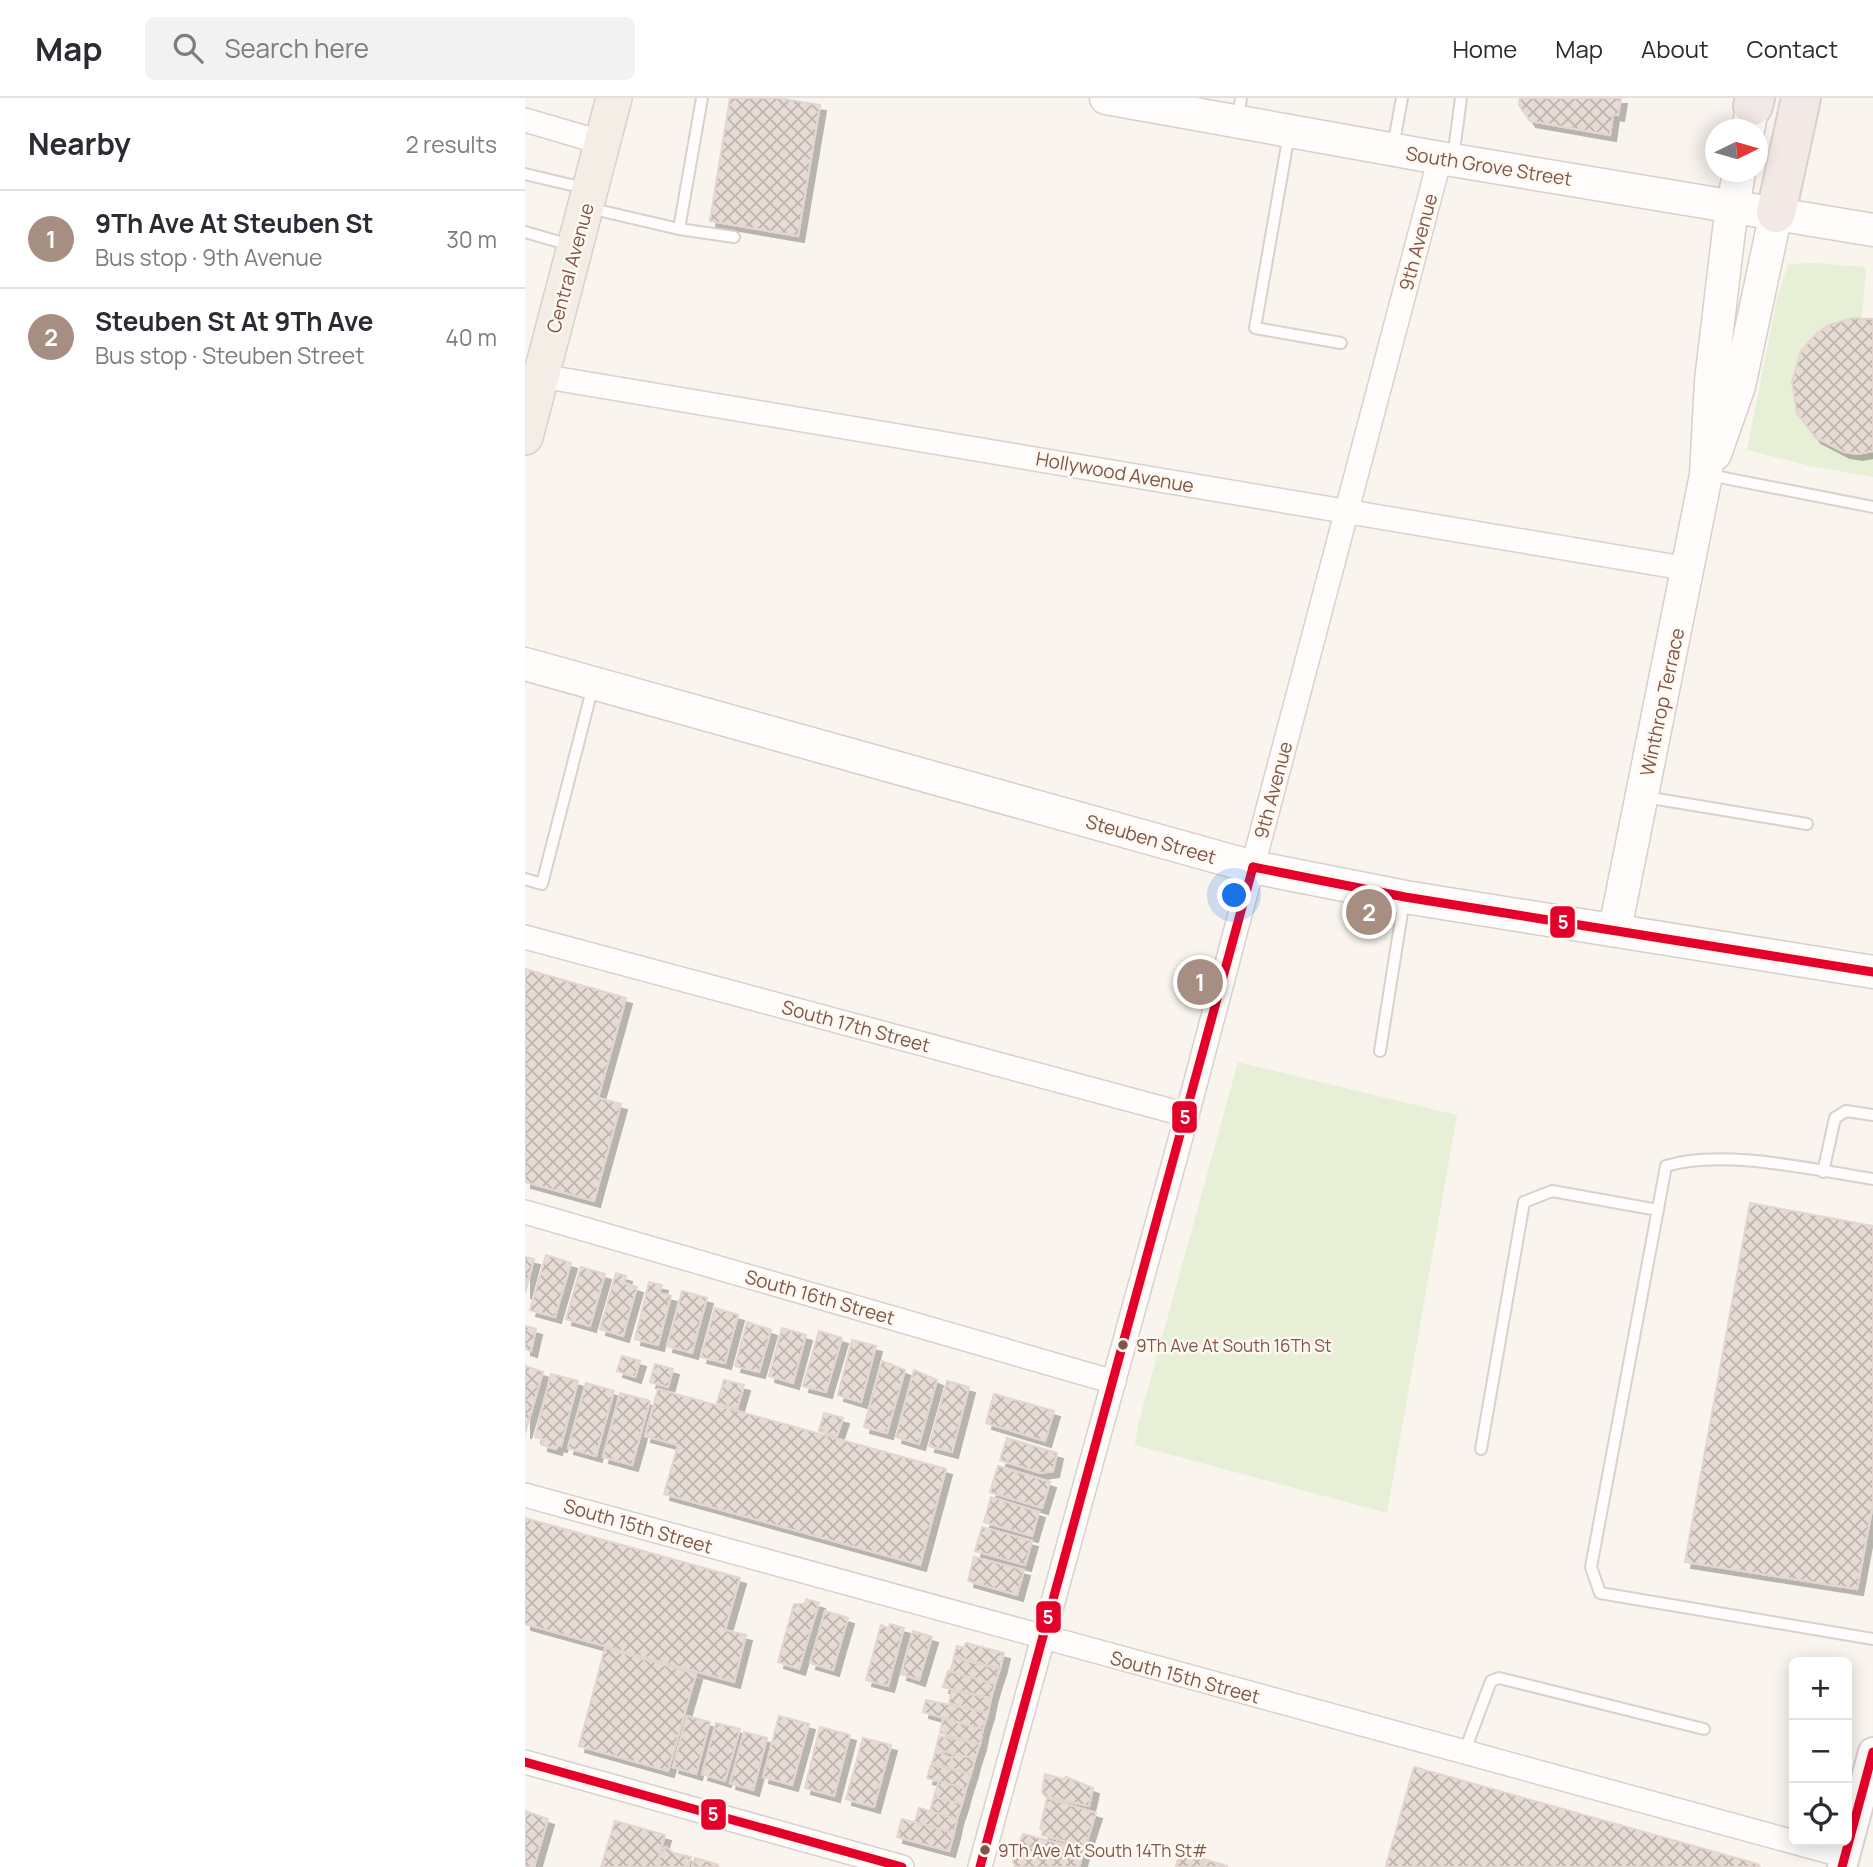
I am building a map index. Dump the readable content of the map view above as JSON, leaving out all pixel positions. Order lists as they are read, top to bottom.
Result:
{
  "streets": {
    "main road": [
      "South Grove Street",
      "Central Avenue",
      "Winthrop Terrace",
      "Steuben Street"
    ],
    "street": [
      "9th Avenue",
      "Hollywood Avenue",
      "South 17th Street",
      "South 16th Street",
      "South 15th Street"
    ]
  },
  "crossings": [
    ["South Grove Street", "9th Avenue"],
    ["South Grove Street", "Winthrop Terrace"],
    ["9th Avenue", "Hollywood Avenue"],
    ["9th Avenue", "Steuben Street"],
    ["9th Avenue", "South 17th Street"],
    ["9th Avenue", "South 16th Street"],
    ["9th Avenue", "South 15th Street"],
    ["Central Avenue", "Hollywood Avenue"],
    ["Hollywood Avenue", "Winthrop Terrace"],
    ["Winthrop Terrace", "Steuben Street"]
  ],
  "places": ["9Th Ave At South 16Th St", "9Th Ave At South 14Th St#"],
  "lines": ["transit line 5"],
  "north": "right",
  "page": {
    "header": "Map",
    "search": "Search here",
    "nav": [
      "Home",
      "Map",
      "About",
      "Contact"
    ],
    "heading": ["Nearby", "2 results"],
    "list": [
      {
        "mark": "1",
        "name": "9Th Ave At Steuben St",
        "note": "Bus stop · 9th Avenue",
        "value": "30 m"
      },
      {
        "mark": "2",
        "name": "Steuben St At 9Th Ave",
        "note": "Bus stop · Steuben Street",
        "value": "40 m"
      }
    ],
    "pins": ["2", "1"],
    "map_buttons": ["+", "−"]
  }
}
